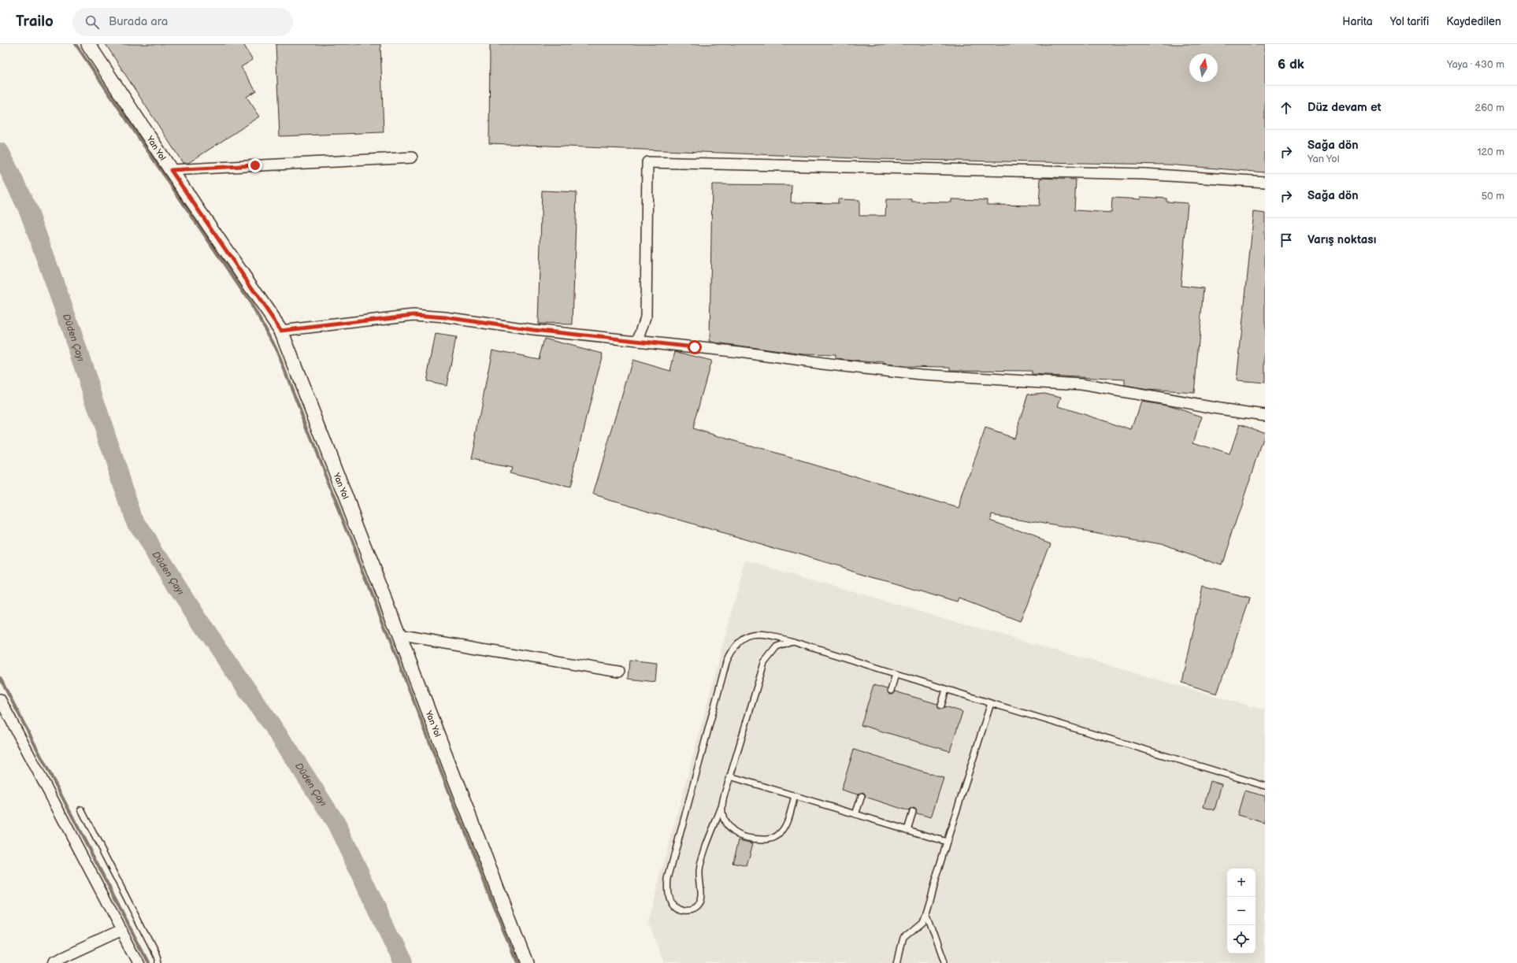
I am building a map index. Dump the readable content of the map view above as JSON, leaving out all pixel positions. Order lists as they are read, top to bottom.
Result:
{
  "streets": {
    "street": ["Yan Yol"]
  },
  "water": ["Düden Çayı"],
  "north": "top",
  "page": {
    "header": "Trailo",
    "search": "Burada ara",
    "nav": ["Harita", "Yol tarifi", "Kaydedilen"],
    "heading": ["6 dk", "Yaya · 430 m"],
    "list": [
      ["Düz devam et", "260 m"],
      ["Sağa dön", "Yan Yol", "120 m"],
      ["Sağa dön", "50 m"],
      "Varış noktası"
    ],
    "map_buttons": ["+", "−"]
  }
}
